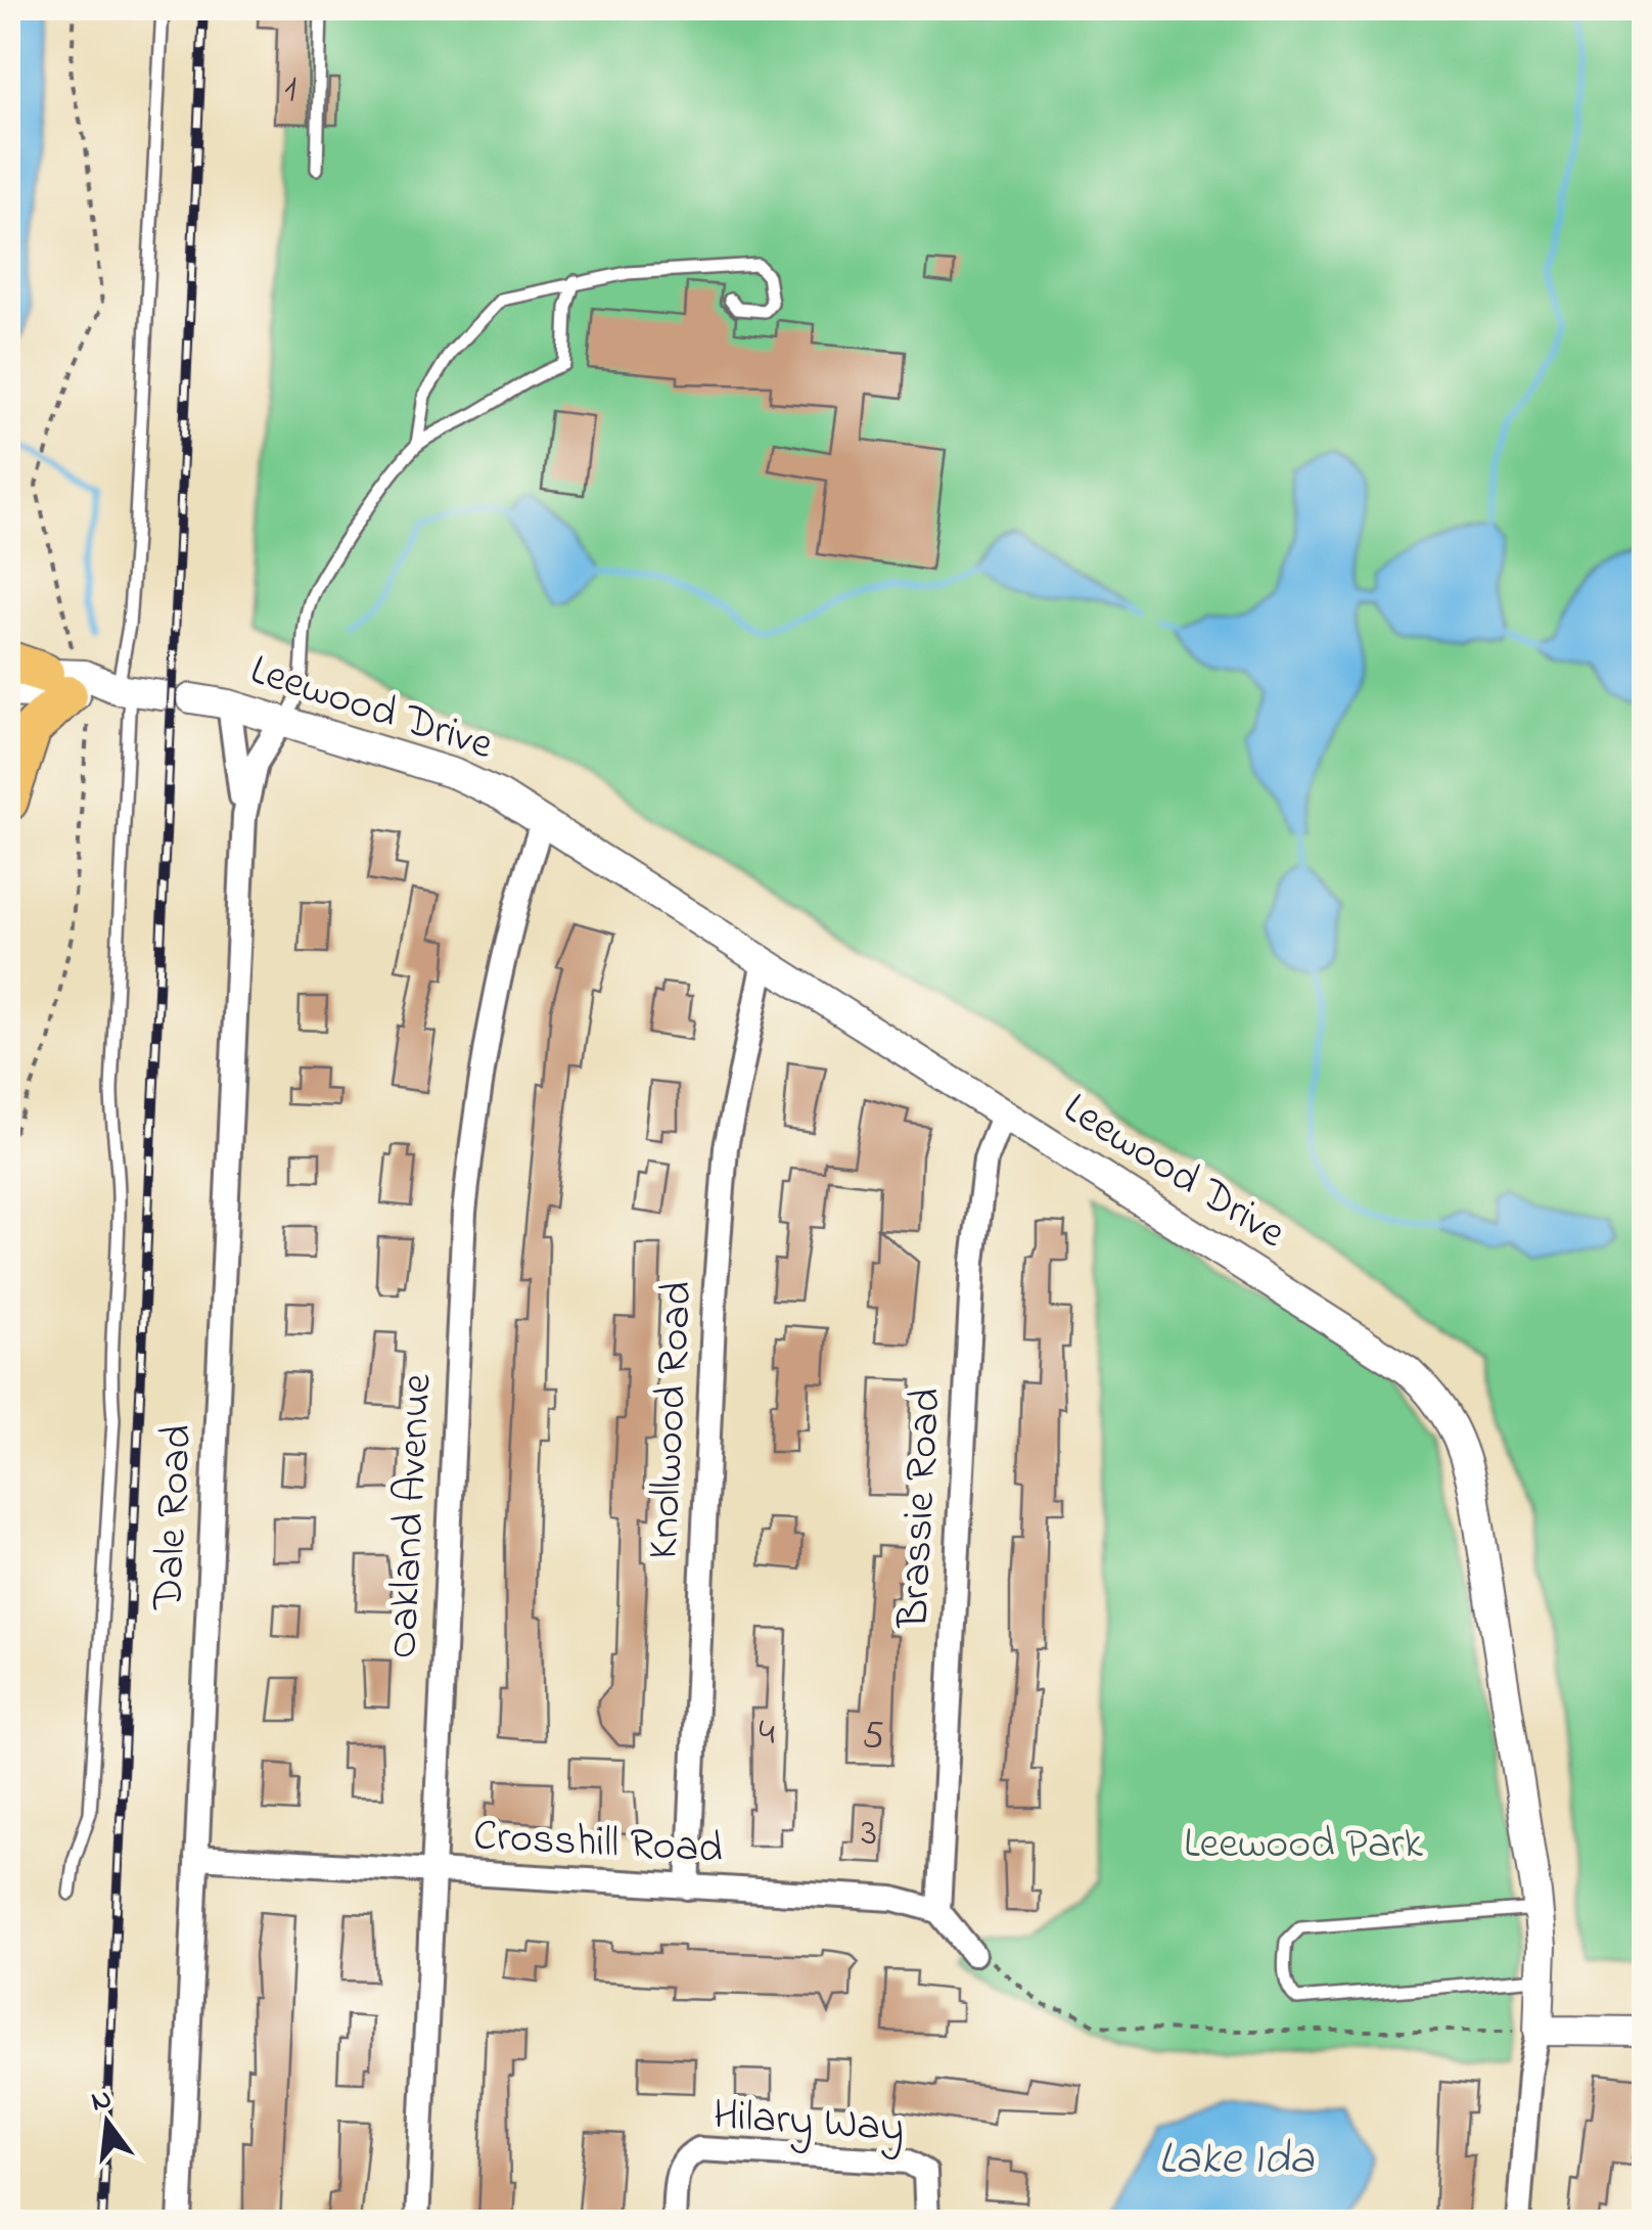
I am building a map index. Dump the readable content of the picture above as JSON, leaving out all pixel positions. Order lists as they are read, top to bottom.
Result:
{
  "streets": {
    "street": [
      "Leewood Drive",
      "Knollwood Road",
      "Brassie Road",
      "Oakland Avenue",
      "Dale Road",
      "Crosshill Road",
      "Hilary Way"
    ]
  },
  "crossings": [
    ["Leewood Drive", "Knollwood Road"],
    ["Leewood Drive", "Brassie Road"],
    ["Leewood Drive", "Oakland Avenue"],
    ["Leewood Drive", "Dale Road"],
    ["Knollwood Road", "Crosshill Road"],
    ["Brassie Road", "Crosshill Road"],
    ["Oakland Avenue", "Crosshill Road"],
    ["Dale Road", "Crosshill Road"]
  ],
  "water": ["Lake Ida"],
  "parks": ["Leewood Park"],
  "house_numbers": [
    "1",
    "4",
    "5",
    "3"
  ],
  "north": "top"
}
